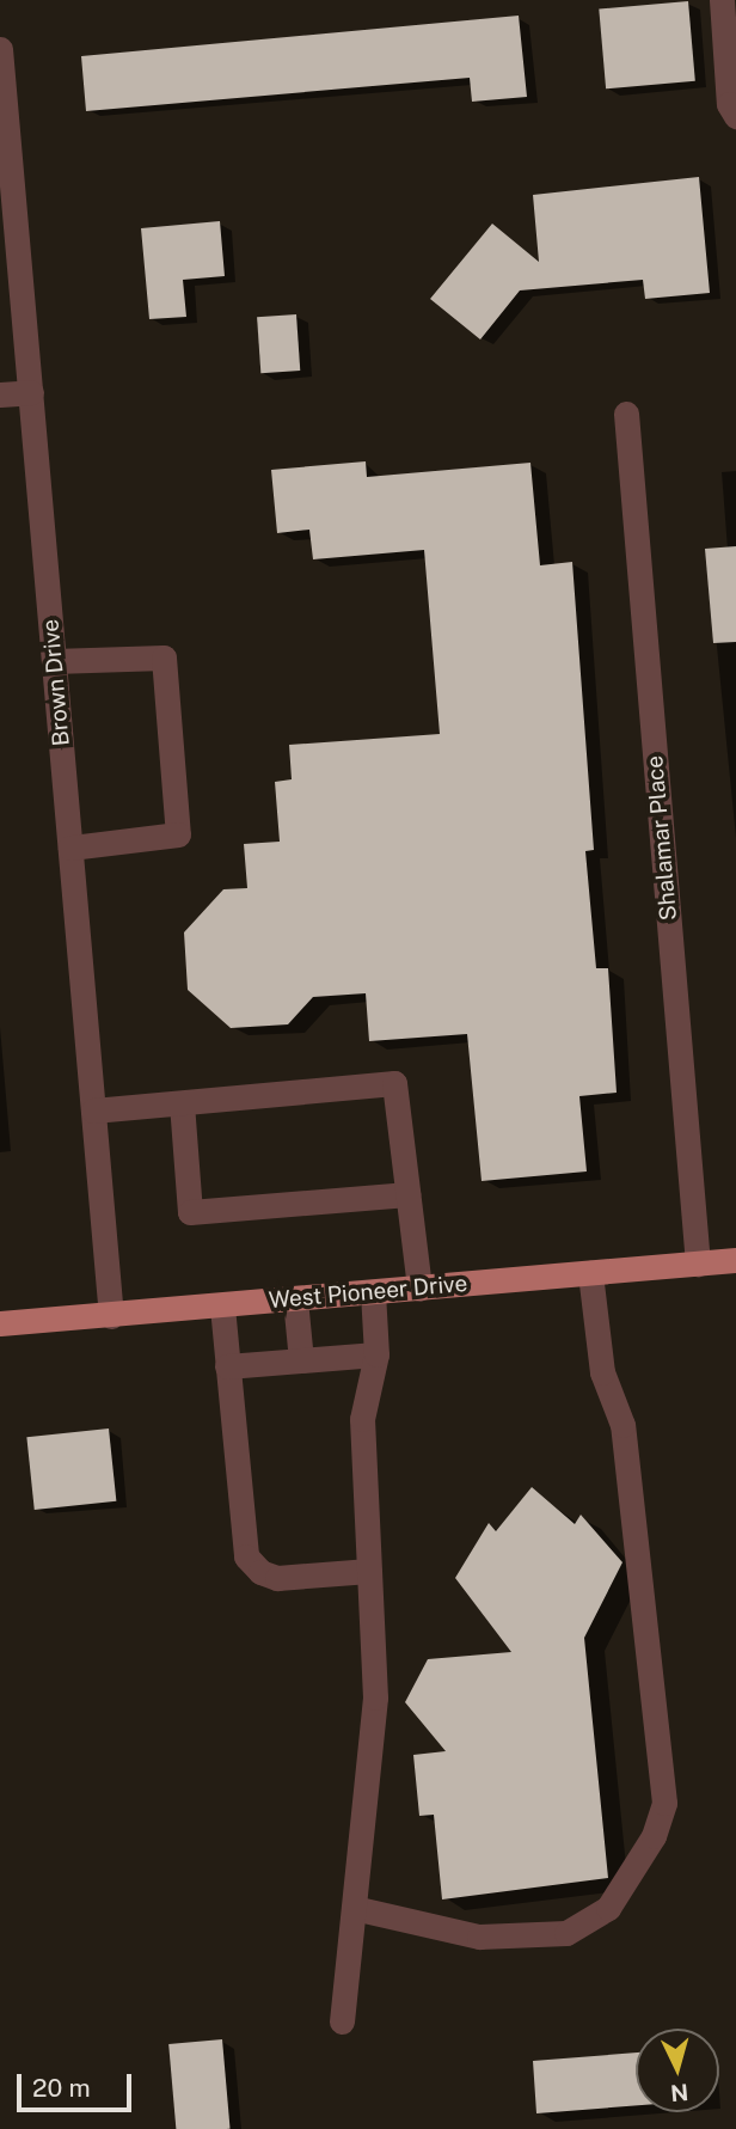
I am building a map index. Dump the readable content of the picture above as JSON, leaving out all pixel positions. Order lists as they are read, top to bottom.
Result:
{
  "streets": {
    "main road": ["West Pioneer Drive"],
    "street": ["Brown Drive", "Shalamar Place"]
  },
  "crossings": [
    ["Brown Drive", "West Pioneer Drive"],
    ["Shalamar Place", "West Pioneer Drive"]
  ],
  "scale_bar": "20 m",
  "north": "bottom"
}
